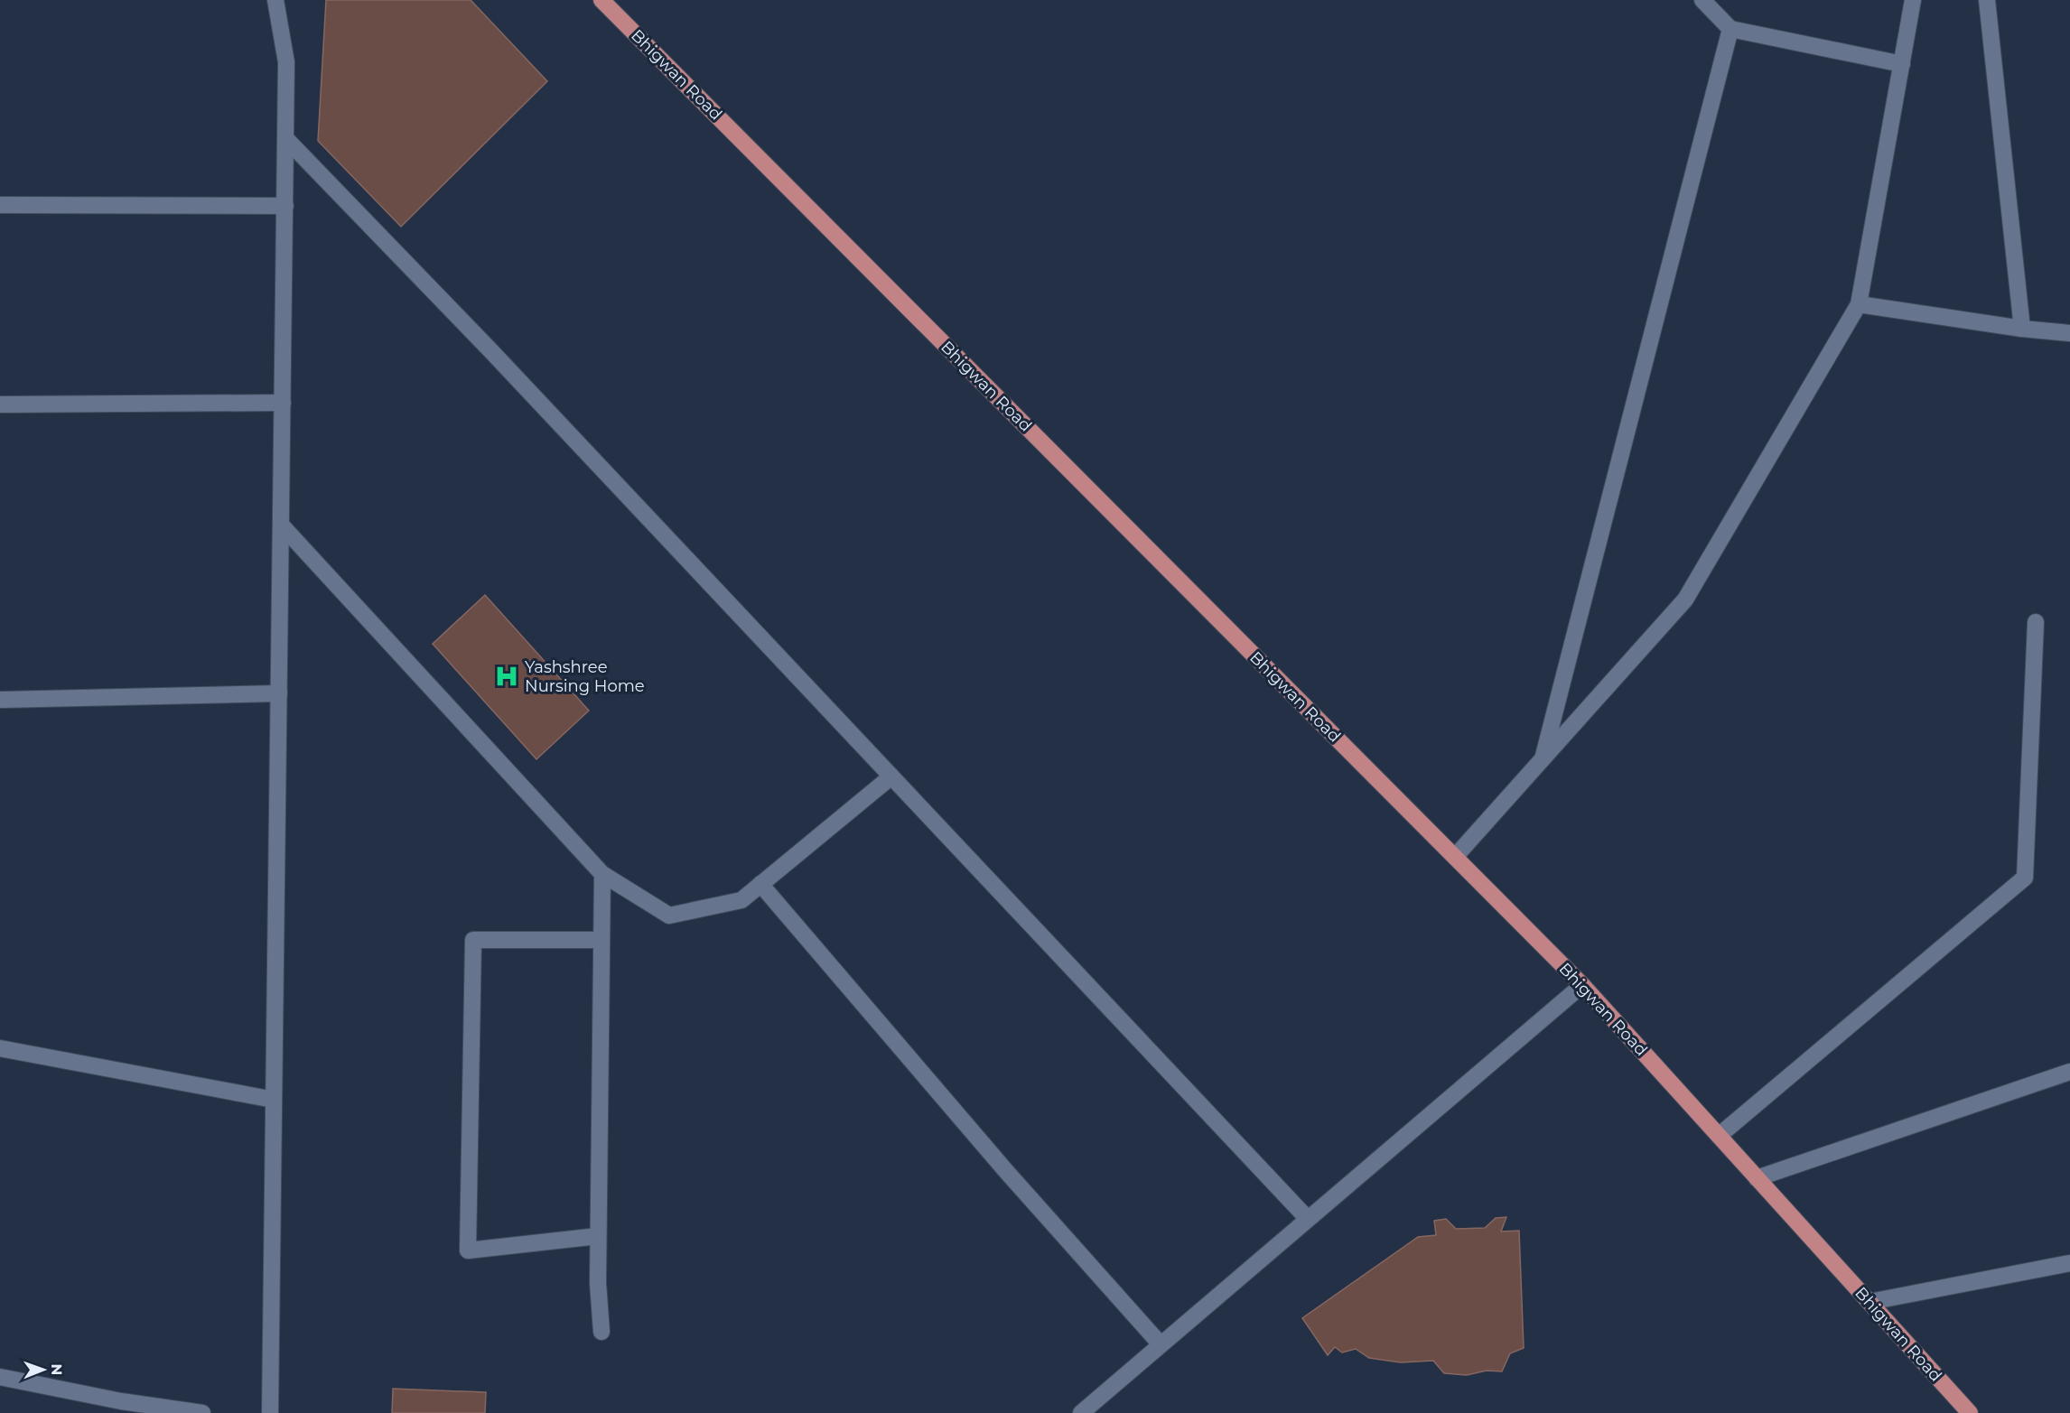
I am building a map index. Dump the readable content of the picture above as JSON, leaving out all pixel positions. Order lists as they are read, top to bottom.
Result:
{
  "streets": {
    "main road": ["Bhigwan Road"]
  },
  "places": {
    "hospital": ["Yashshree Nursing Home"]
  },
  "north": "right"
}
